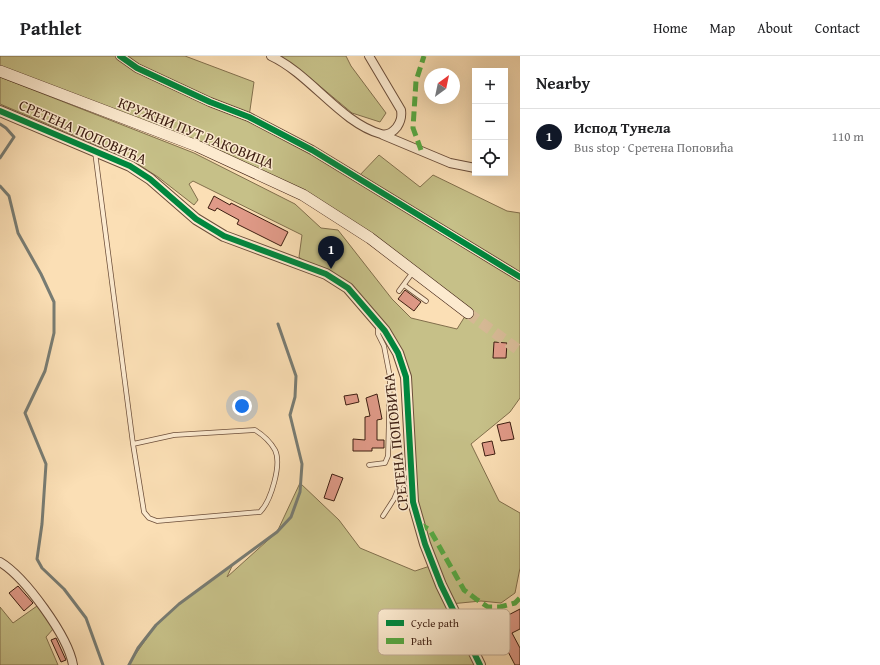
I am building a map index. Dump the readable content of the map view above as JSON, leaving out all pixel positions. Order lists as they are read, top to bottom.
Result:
{
  "streets": {
    "main road": ["КРУЖНИ ПУТ РАКОВИЦА"],
    "street": ["СРЕТЕНА ПОПОВИЋА"]
  },
  "legend": ["Cycle path", "Path"],
  "north": "top right",
  "page": {
    "header": "Pathlet",
    "nav": [
      "Home",
      "Map",
      "About",
      "Contact"
    ],
    "heading": "Nearby",
    "map_buttons": ["+", "−"],
    "list": [
      {
        "mark": "1",
        "name": "Испод Тунела",
        "note": "Bus stop · Сретена Поповића",
        "value": "110 m"
      }
    ],
    "pins": "1"
  }
}
